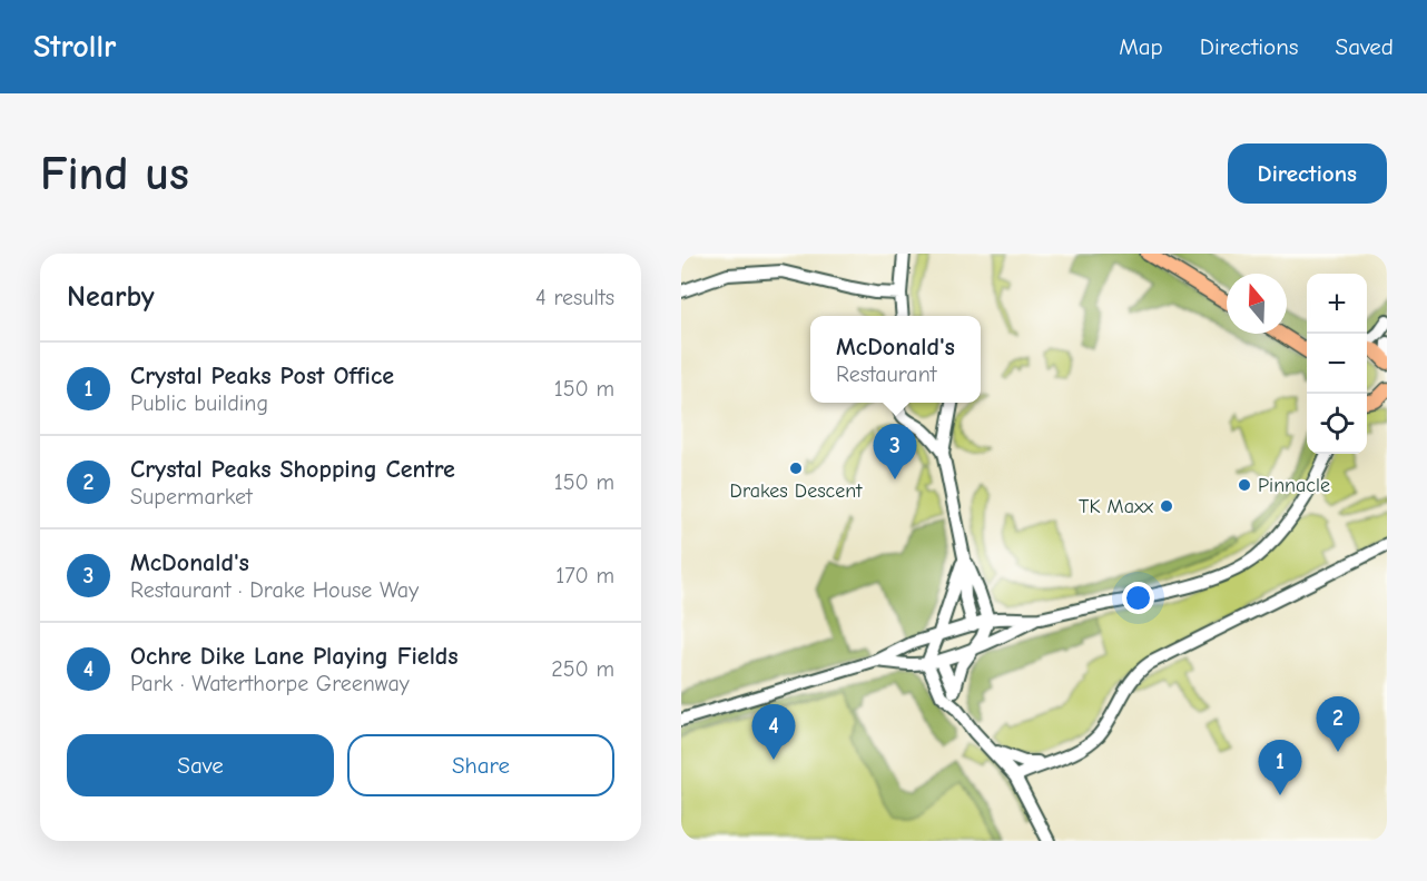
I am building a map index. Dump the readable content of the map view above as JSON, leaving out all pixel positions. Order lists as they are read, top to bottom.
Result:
{
  "places": ["Drakes Descent", "Pinnacle", "TK Maxx"],
  "north": "top",
  "page": {
    "header": "Strollr",
    "nav": ["Map", "Directions", "Saved"],
    "buttons": [
      "Directions",
      ["Save", "Share"]
    ],
    "title": "Find us",
    "heading": ["Nearby", "4 results"],
    "map_buttons": ["+", "−"],
    "popup": ["McDonald's", "Restaurant"],
    "list": [
      {
        "mark": "1",
        "name": "Crystal Peaks Post Office",
        "note": "Public building",
        "value": "150 m"
      },
      {
        "mark": "2",
        "name": "Crystal Peaks Shopping Centre",
        "note": "Supermarket",
        "value": "150 m"
      },
      {
        "mark": "3",
        "name": "McDonald's",
        "note": "Restaurant · Drake House Way",
        "value": "170 m"
      },
      {
        "mark": "4",
        "name": "Ochre Dike Lane Playing Fields",
        "note": "Park · Waterthorpe Greenway",
        "value": "250 m"
      }
    ],
    "pins": [
      "3",
      "2",
      "4",
      "1"
    ]
  }
}
